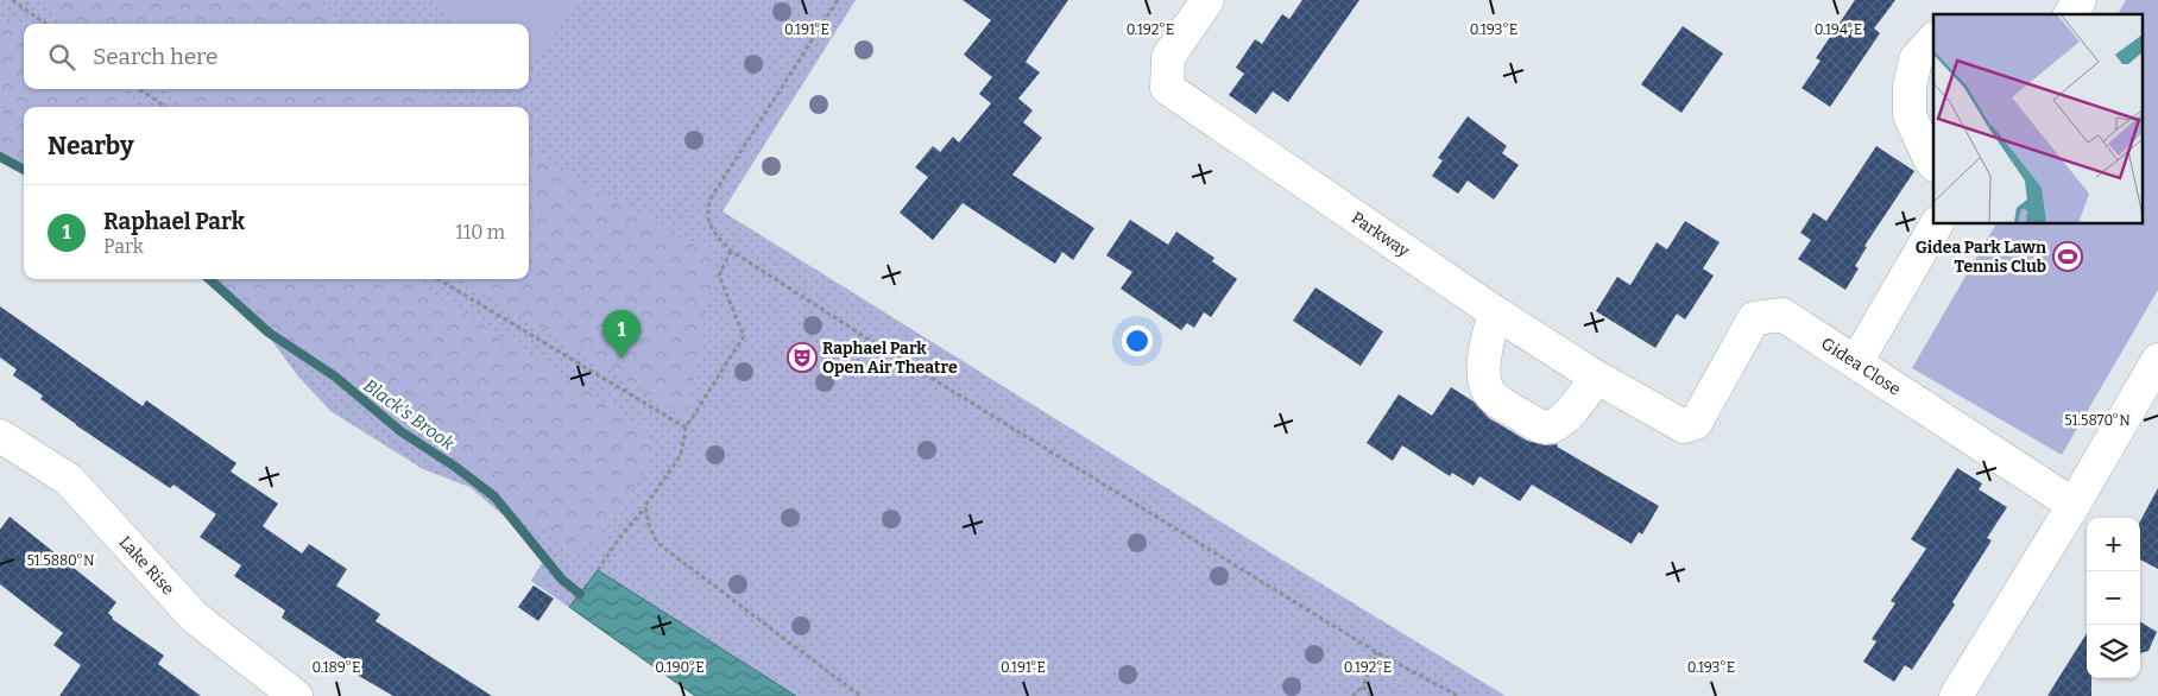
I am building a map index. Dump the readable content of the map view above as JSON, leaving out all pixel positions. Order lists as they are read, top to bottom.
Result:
{
  "streets": {
    "street": ["Parkway", "Gidea Close", "Lake Rise"]
  },
  "crossings": [
    ["Parkway", "Gidea Close"]
  ],
  "water": ["Black's Brook"],
  "places": {
    "sports": ["Gidea Park Lawn Tennis Club"],
    "theatre": ["Raphael Park Open Air Theatre"]
  },
  "page": {
    "search": "Search here",
    "heading": "Nearby",
    "list": [
      {
        "mark": "1",
        "name": "Raphael Park",
        "note": "Park",
        "value": "110 m"
      }
    ],
    "pins": "1",
    "map_buttons": ["+", "−"]
  },
  "coordinates": [
    "0.191°E",
    "0.192°E",
    "0.193°E",
    "0.194°E",
    "51.5870°N",
    "51.5880°N",
    "0.189°E",
    "0.190°E"
  ]
}
